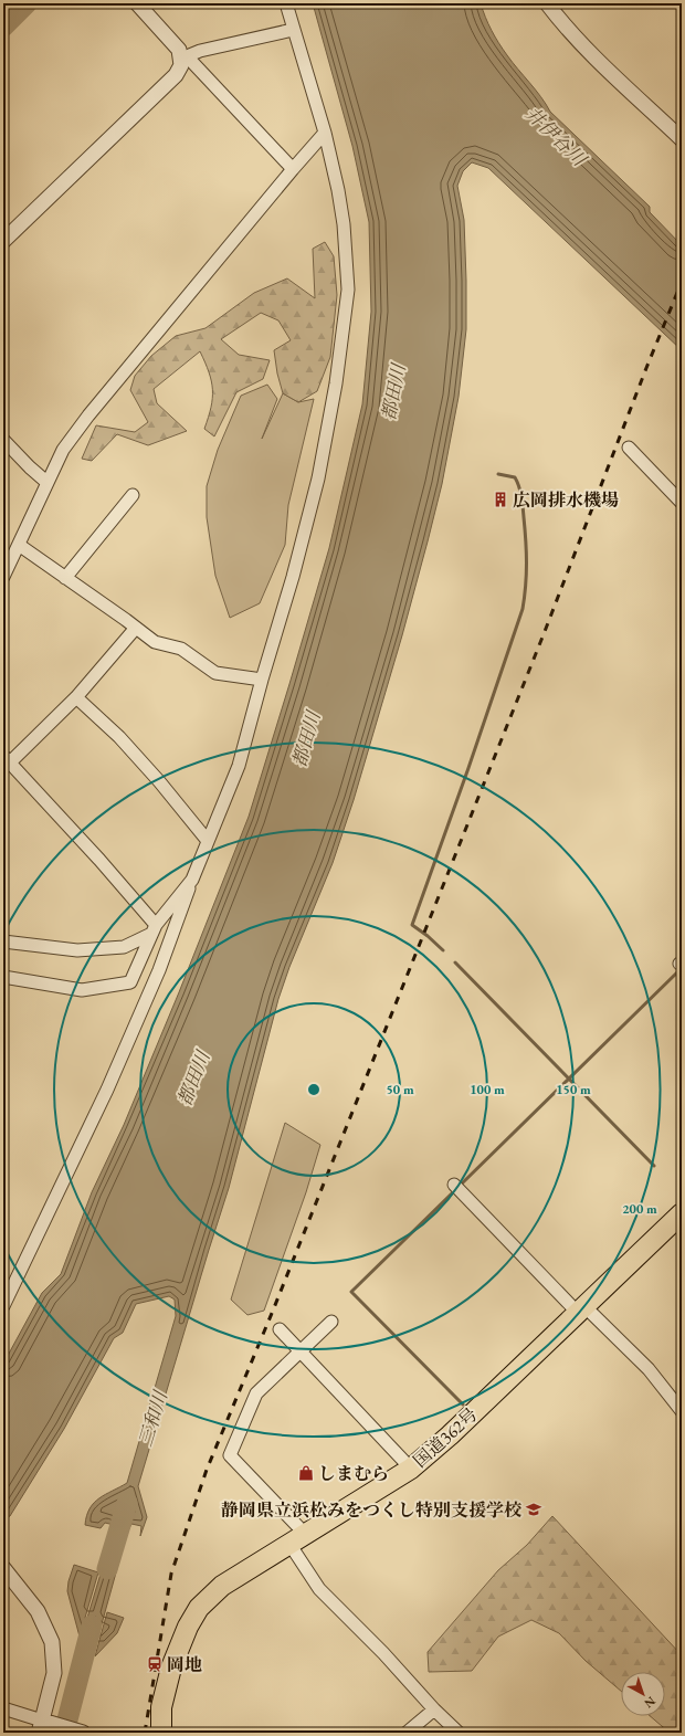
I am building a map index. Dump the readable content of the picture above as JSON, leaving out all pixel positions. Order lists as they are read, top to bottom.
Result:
{
  "streets": {
    "highway": ["国道362号"]
  },
  "water": ["井伊谷川", "都田川", "三和川"],
  "places": {
    "building": ["広岡排水機場"],
    "shop": ["しまむら"],
    "school or university": ["静岡県立浜松みをつくし特別支援学校"],
    "station": ["岡地"]
  },
  "north": "bottom right",
  "rings": [
    "50 m",
    "100 m",
    "150 m",
    "200 m"
  ]
}
